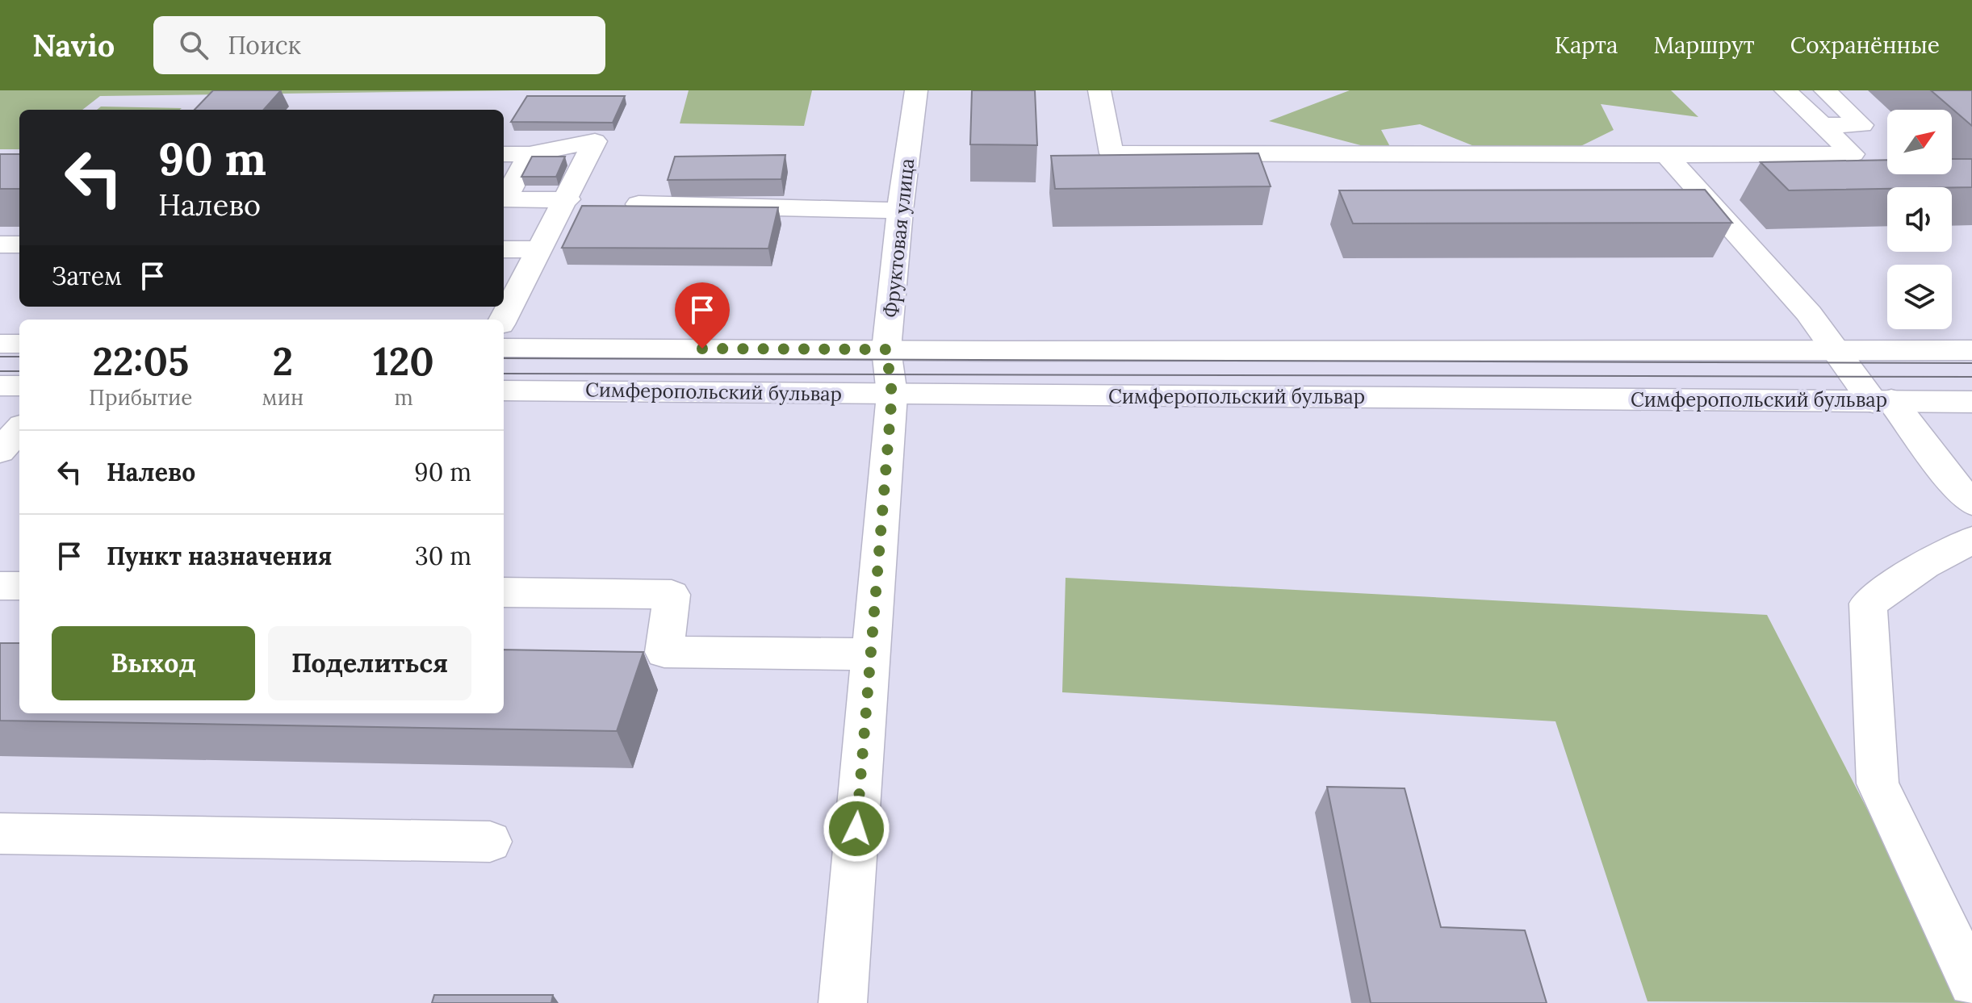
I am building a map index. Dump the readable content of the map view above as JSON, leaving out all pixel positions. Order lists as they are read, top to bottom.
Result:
{
  "streets": {
    "main road": ["Фруктовая улица", "Симферопольский бульвар"]
  },
  "crossings": [
    ["Фруктовая улица", "Симферопольский бульвар"]
  ],
  "north": "top right",
  "page": {
    "header": "Navio",
    "search": "Поиск",
    "nav": ["Карта", "Маршрут", "Сохранённые"],
    "turn": ["90 m", "Налево"],
    "then": "Затем",
    "eta": [
      "22:05",
      "Прибытие",
      "2",
      "мин",
      "120",
      "m"
    ],
    "list": [
      {
        "name": "Налево",
        "value": "90 m"
      },
      {
        "name": "Пункт назначения",
        "value": "30 m"
      }
    ],
    "buttons": ["Выход", "Поделиться"]
  }
}
